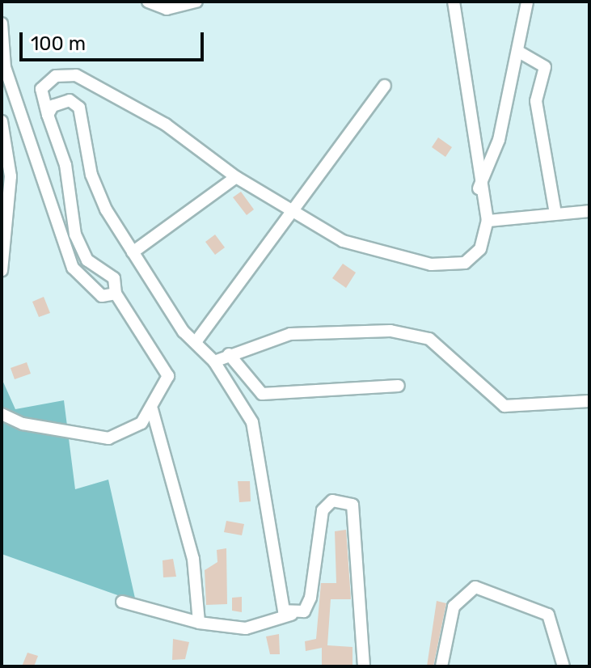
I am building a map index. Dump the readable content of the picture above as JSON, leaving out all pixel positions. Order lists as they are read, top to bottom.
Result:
{
  "scale_bar": "100 m"
}
